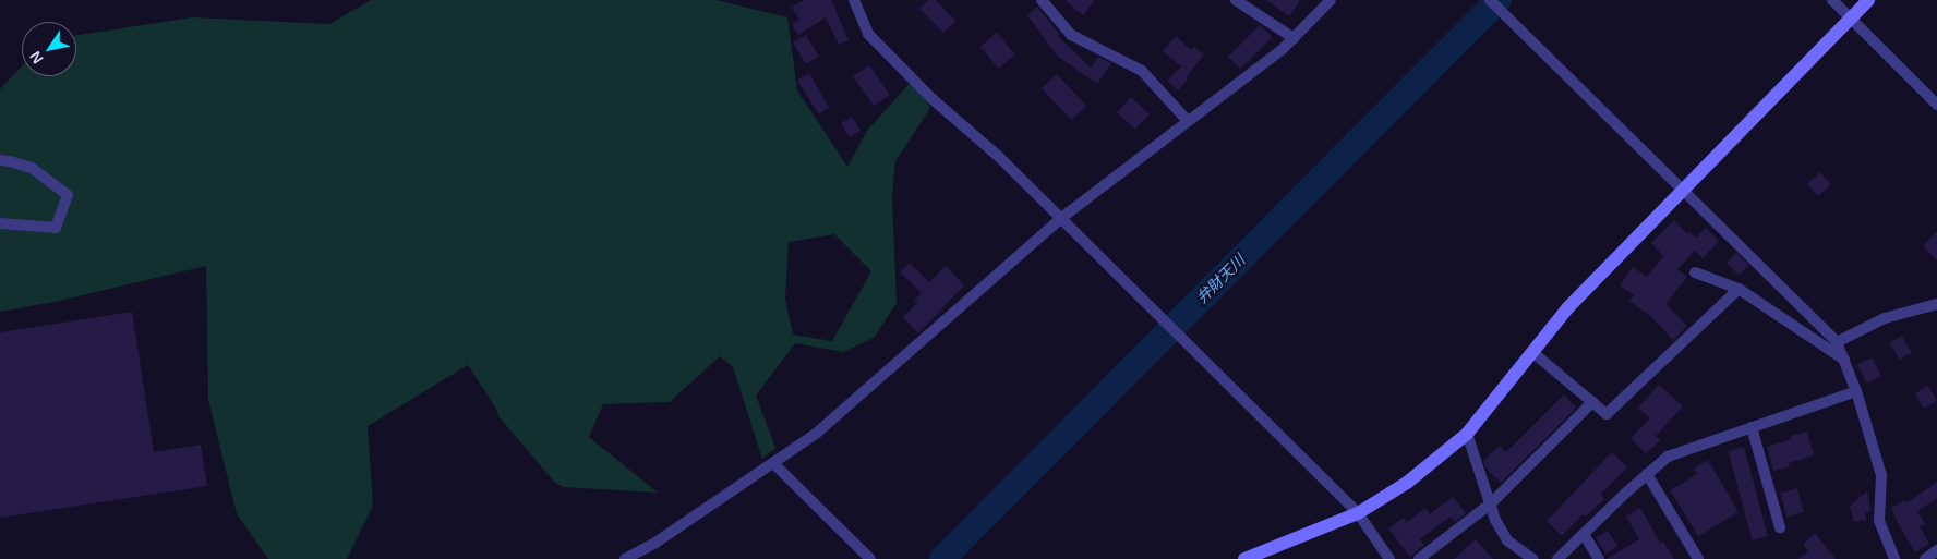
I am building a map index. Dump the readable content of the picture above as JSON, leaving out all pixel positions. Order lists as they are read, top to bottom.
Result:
{
  "water": ["弁財天川"],
  "north": "bottom left"
}
